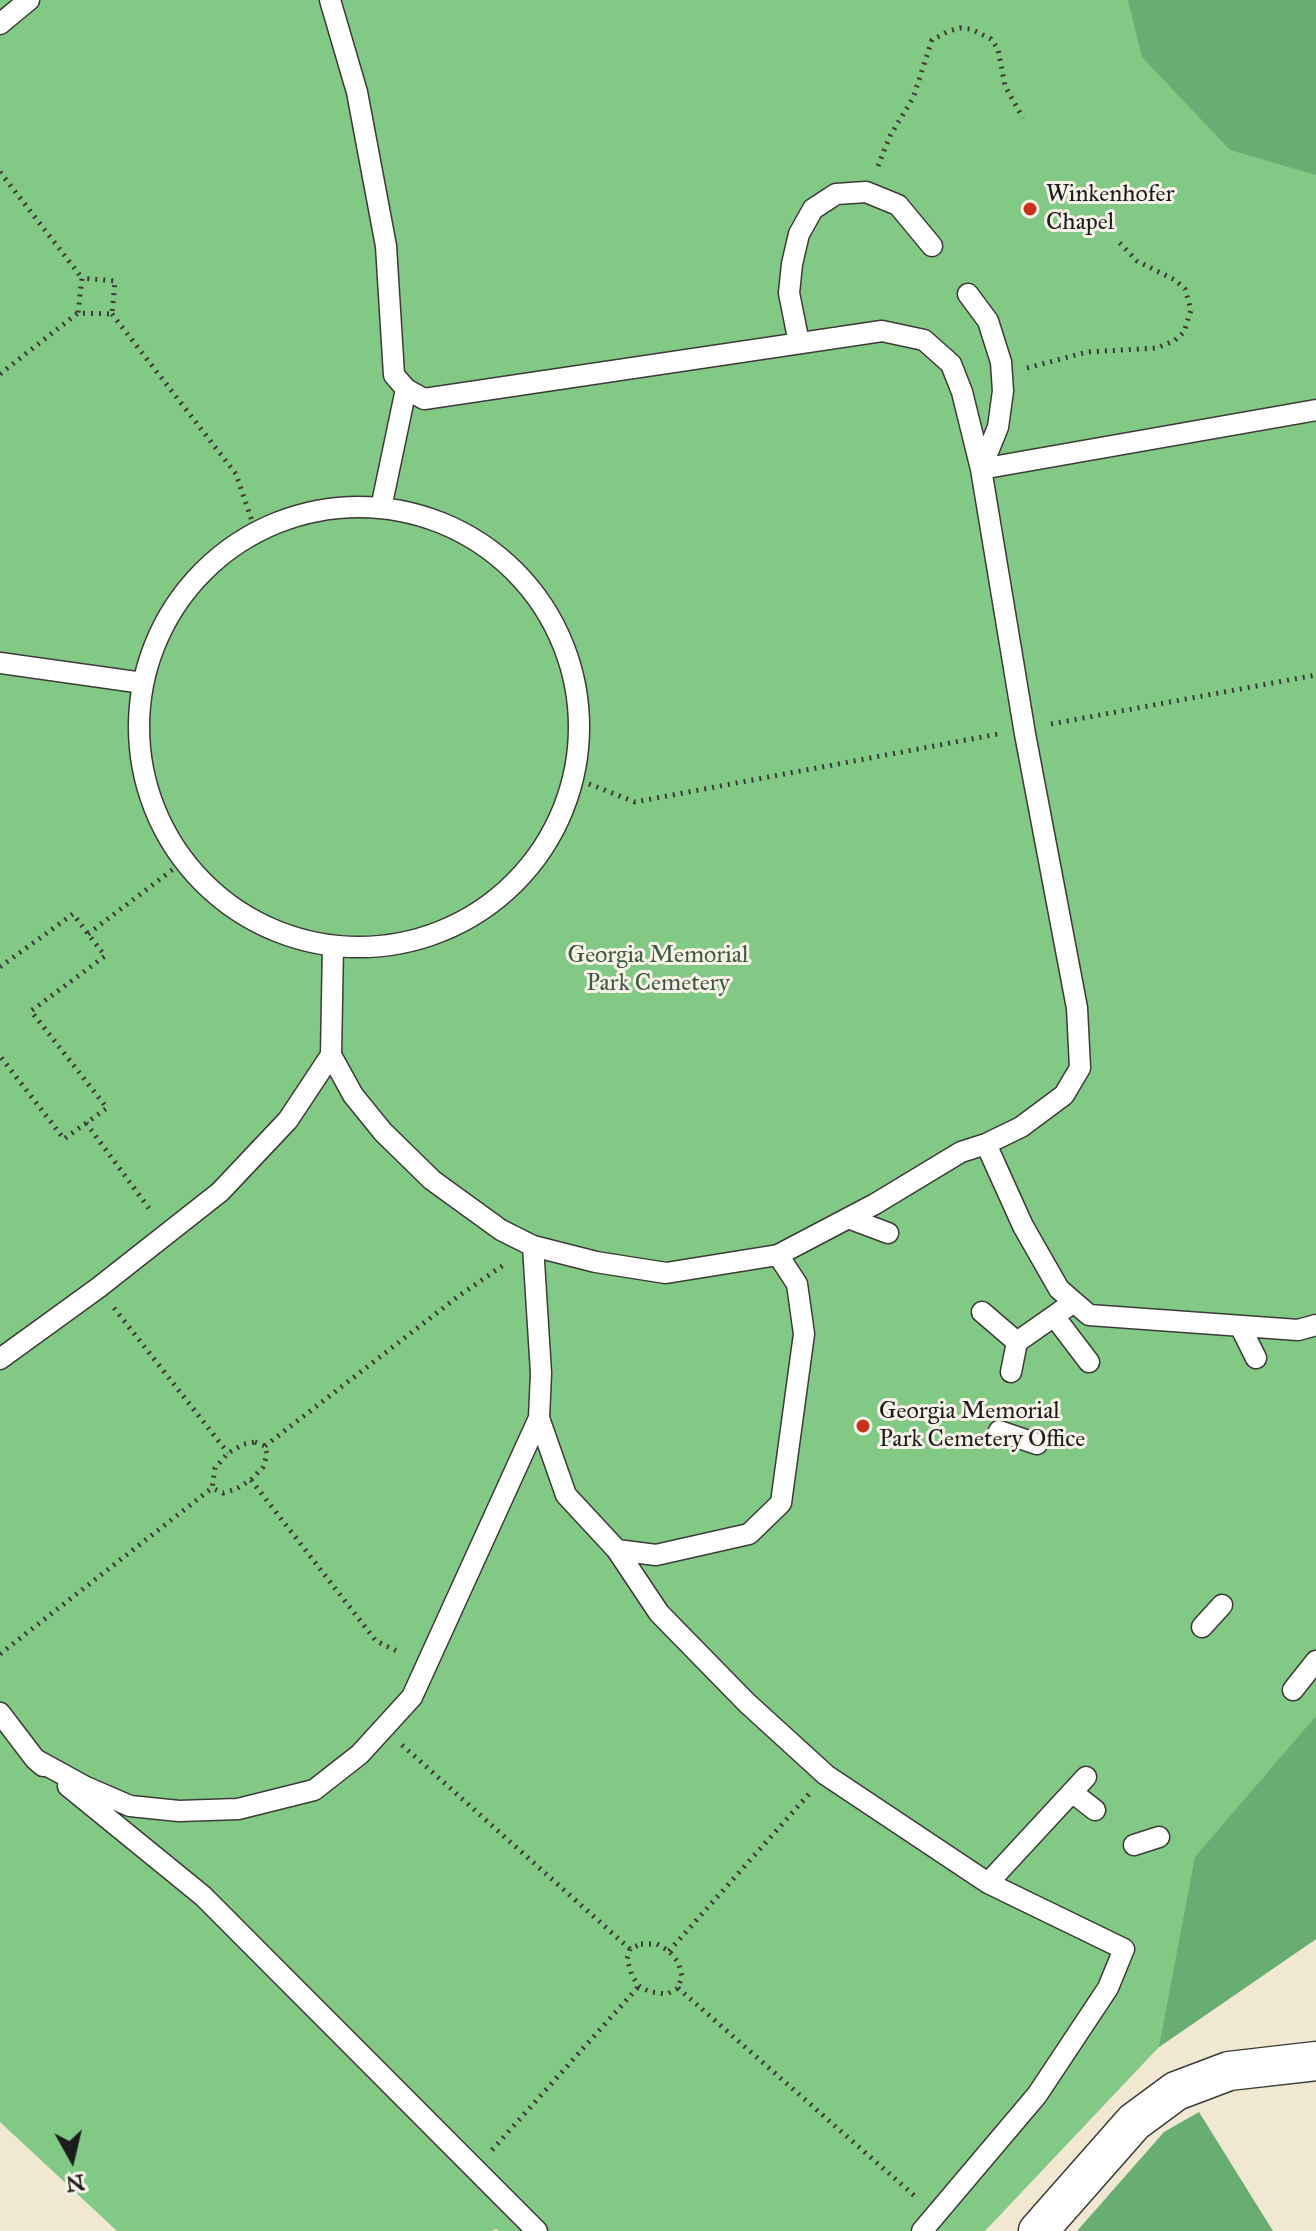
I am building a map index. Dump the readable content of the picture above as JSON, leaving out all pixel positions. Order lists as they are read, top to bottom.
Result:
{
  "parks": ["Georgia Memorial Park Cemetery"],
  "places": ["Winkenhofer Chapel", "Georgia Memorial Park Cemetery Office"],
  "north": "bottom"
}
